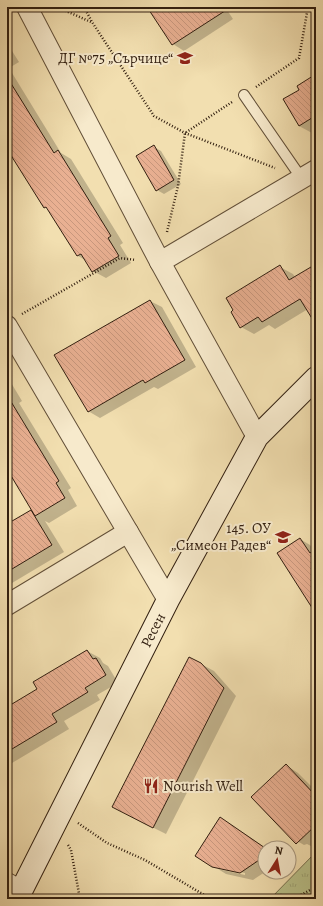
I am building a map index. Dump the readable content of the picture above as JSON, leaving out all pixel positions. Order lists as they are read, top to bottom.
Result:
{
  "streets": {
    "street": ["Ресен"]
  },
  "places": {
    "school or university": ["ДГ №75 „Сърчице“", "145. ОУ „Симеон Радев“"],
    "restaurant": ["Nourish Well"]
  },
  "north": "top"
}
